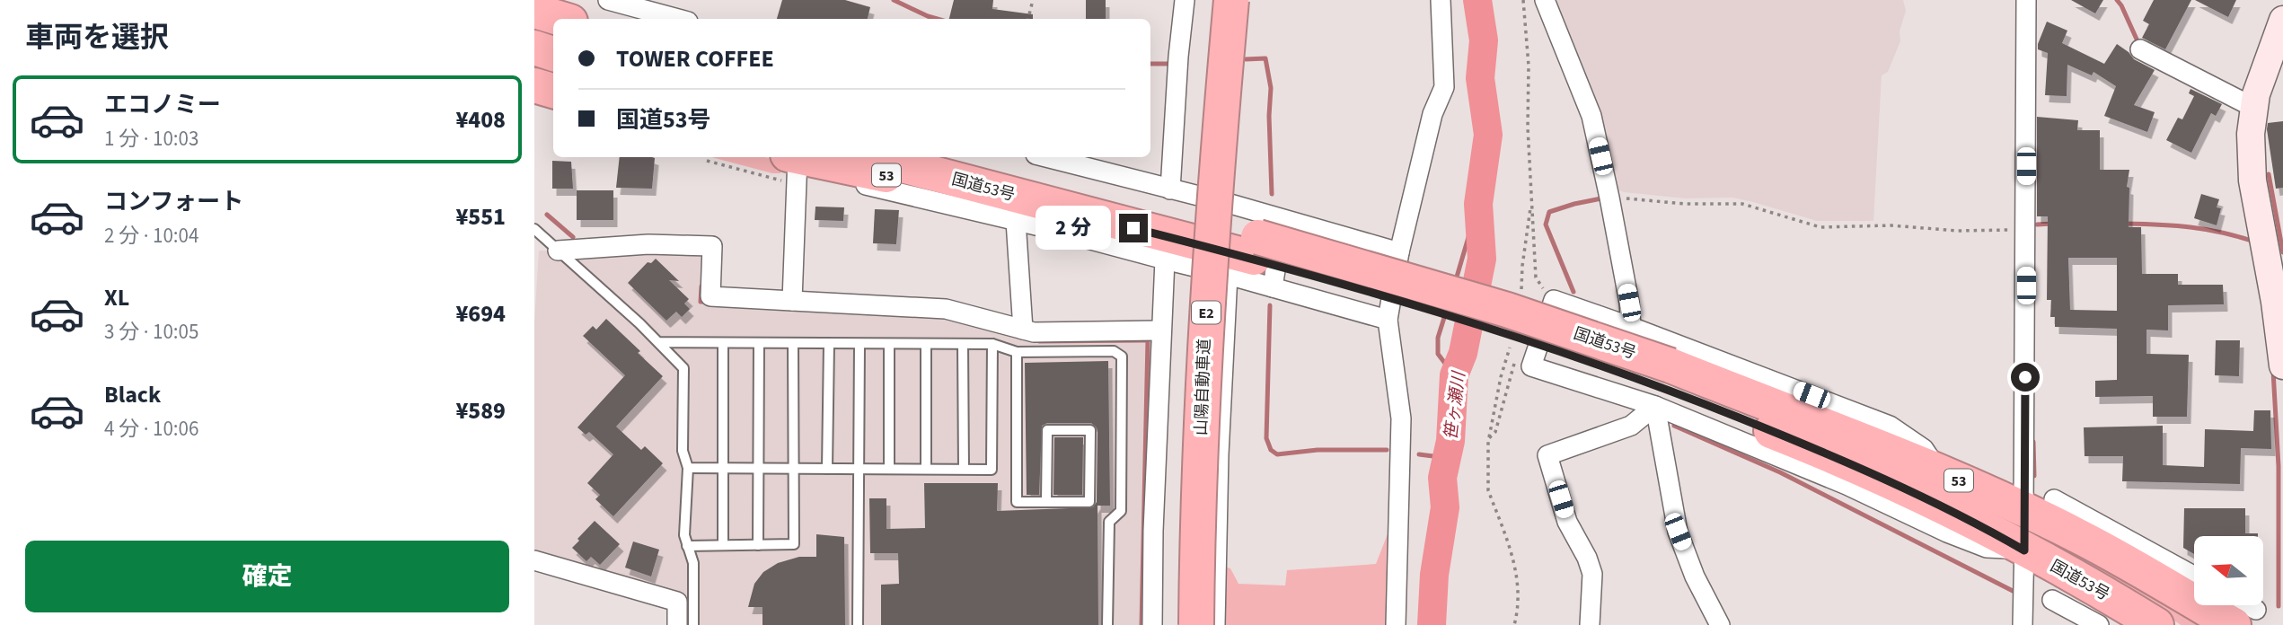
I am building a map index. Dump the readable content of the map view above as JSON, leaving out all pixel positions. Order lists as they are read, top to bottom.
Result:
{
  "streets": {
    "highway": [
      "53",
      "国道53号",
      "E2",
      "山陽自動車道"
    ]
  },
  "crossings": [
    ["53", "国道53号"]
  ],
  "water": ["笹ヶ瀬川"],
  "north": "left",
  "page": {
    "heading": "車両を選択",
    "banner": ["TOWER COFFEE", "国道53号"],
    "list": [
      {
        "name": "エコノミー",
        "note": "1 分 · 10:03",
        "value": "¥408"
      },
      {
        "name": "コンフォート",
        "note": "2 分 · 10:04",
        "value": "¥551"
      },
      {
        "name": "XL",
        "note": "3 分 · 10:05",
        "value": "¥694"
      },
      {
        "name": "Black",
        "note": "4 分 · 10:06",
        "value": "¥589"
      }
    ],
    "bubble": "2 分",
    "buttons": "確定"
  }
}
